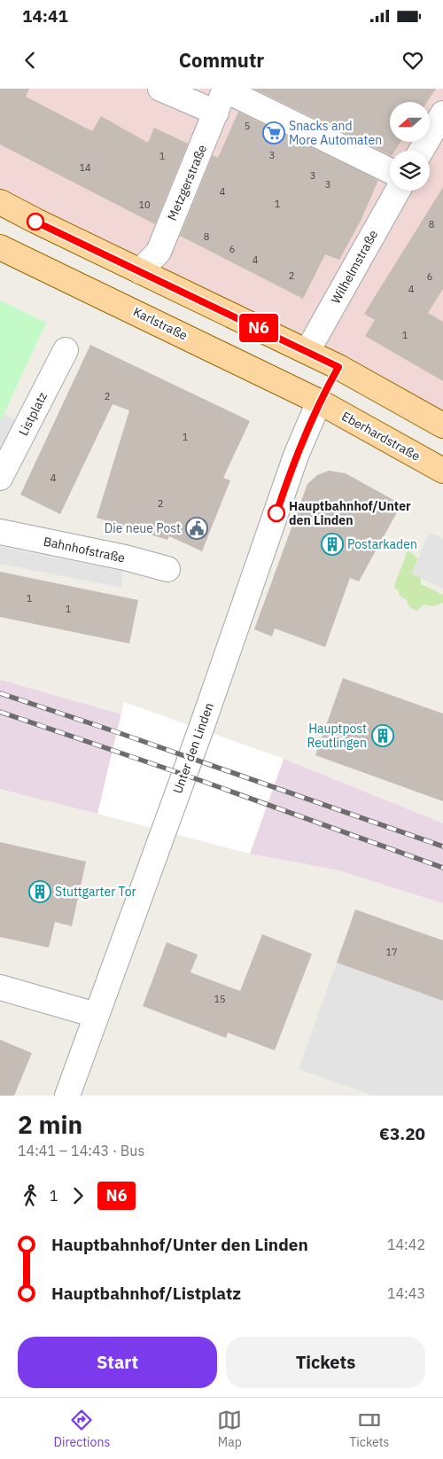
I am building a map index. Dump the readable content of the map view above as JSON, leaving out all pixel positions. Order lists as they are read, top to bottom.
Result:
{
  "streets": {
    "main road": ["Karlstraße", "Eberhardstraße"],
    "street": [
      "Metzgerstraße",
      "Wilhelmstraße",
      "Listplatz",
      "Bahnhofstraße",
      "Unter den Linden"
    ]
  },
  "crossings": [
    ["Karlstraße", "Eberhardstraße"],
    ["Karlstraße", "Unter den Linden"],
    ["Eberhardstraße", "Unter den Linden"]
  ],
  "places": {
    "supermarket": ["Snacks and More Automaten"],
    "other": ["Hauptbahnhof/Unter den Linden"],
    "public building": ["Die neue Post"],
    "building": ["Postarkaden", "Hauptpost Reutlingen", "Stuttgarter Tor"]
  },
  "lines": ["bus line N6"],
  "house_numbers": [
    "5",
    "3",
    "1",
    "14",
    "3",
    "3",
    "4",
    "1",
    "10",
    "8",
    "8",
    "6",
    "4",
    "2",
    "6",
    "4",
    "1",
    "2",
    "1",
    "4",
    "2",
    "1",
    "1",
    "17",
    "15"
  ],
  "north": "left",
  "page": {
    "status": "14:41",
    "header": "Commutr",
    "on_map": "N6",
    "heading": ["2 min", "14:41 – 14:43 · Bus", "€3.20"],
    "legs": ["1", "N6"],
    "list": [
      {
        "name": "Hauptbahnhof/Unter den Linden",
        "value": "14:42"
      },
      {
        "name": "Hauptbahnhof/Listplatz",
        "value": "14:43"
      }
    ],
    "buttons": ["Start", "Tickets"],
    "tabs": ["Directions", "Map", "Tickets"]
  }
}
